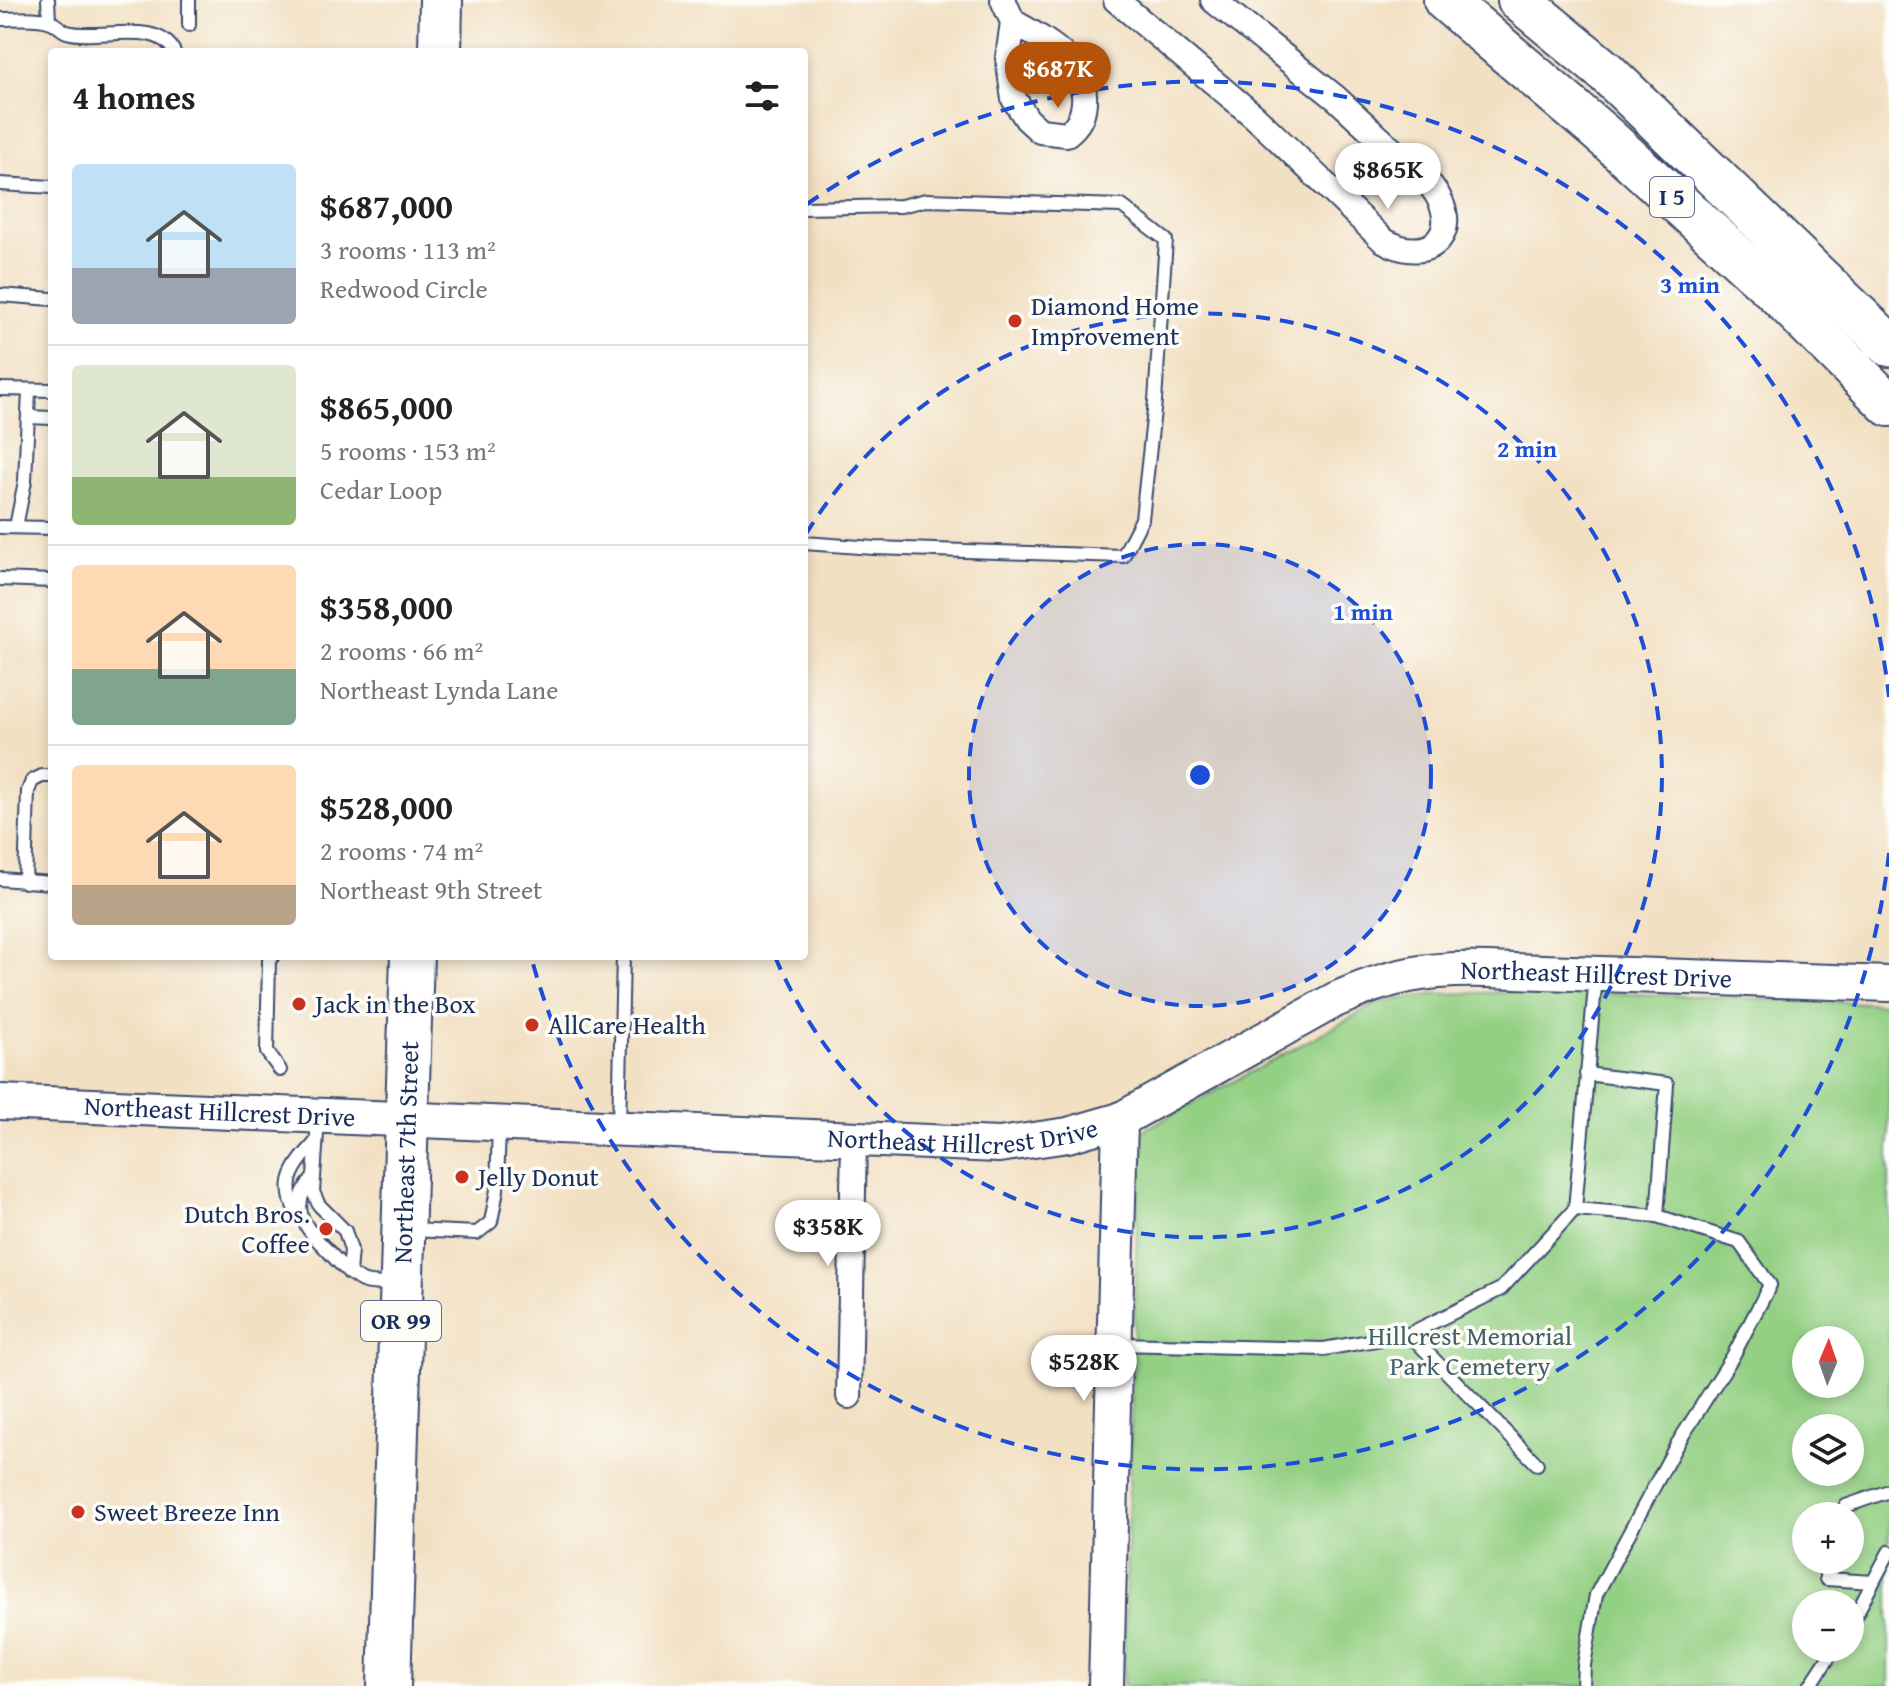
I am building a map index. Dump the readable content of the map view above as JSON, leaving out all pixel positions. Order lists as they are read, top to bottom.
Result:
{
  "streets": {
    "highway": ["I 5", "Northeast 7th Street", "OR 99"],
    "street": ["Northeast Hillcrest Drive"]
  },
  "crossings": [
    ["Northeast Hillcrest Drive", "Northeast 7th Street"]
  ],
  "parks": ["Hillcrest Memorial Park Cemetery"],
  "places": [
    "Diamond Home Improvement",
    "Jack in the Box",
    "AllCare Health",
    "Jelly Donut",
    "Dutch Bros. Coffee",
    "Sweet Breeze Inn"
  ],
  "north": "top",
  "page": {
    "price": [
      "$687K",
      "$865K",
      "$358K",
      "$528K"
    ],
    "heading": "4 homes",
    "list": [
      {
        "name": "$687,000",
        "note": "3 rooms · 113 m² · Redwood Circle"
      },
      {
        "name": "$865,000",
        "note": "5 rooms · 153 m² · Cedar Loop"
      },
      {
        "name": "$358,000",
        "note": "2 rooms · 66 m² · Northeast Lynda Lane"
      },
      {
        "name": "$528,000",
        "note": "2 rooms · 74 m² · Northeast 9th Street"
      }
    ],
    "map_buttons": ["+", "−"]
  },
  "rings": ["3 min", "2 min", "1 min"]
}
